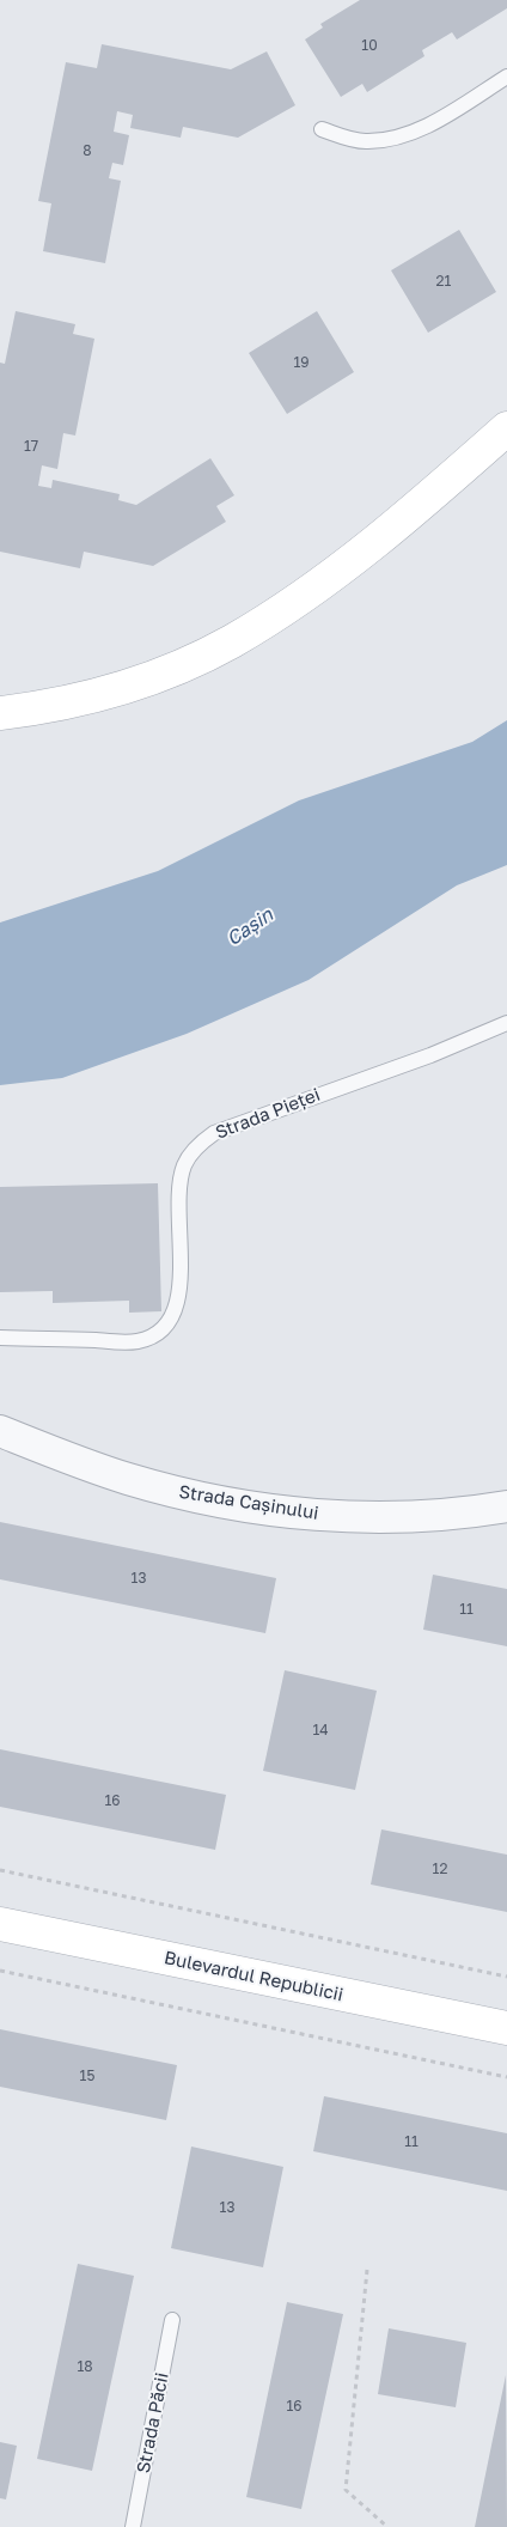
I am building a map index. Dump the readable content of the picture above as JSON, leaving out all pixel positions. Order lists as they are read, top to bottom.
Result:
{
  "streets": {
    "main road": ["Bulevardul Republicii"],
    "street": ["Strada Cașinului"],
    "lane": ["Strada Pieței", "Strada Păcii"]
  },
  "water": ["Cașin"],
  "house_numbers": [
    "10",
    "8",
    "21",
    "19",
    "17",
    "13",
    "11",
    "14",
    "16",
    "12",
    "15",
    "11",
    "13",
    "18",
    "16"
  ]
}
